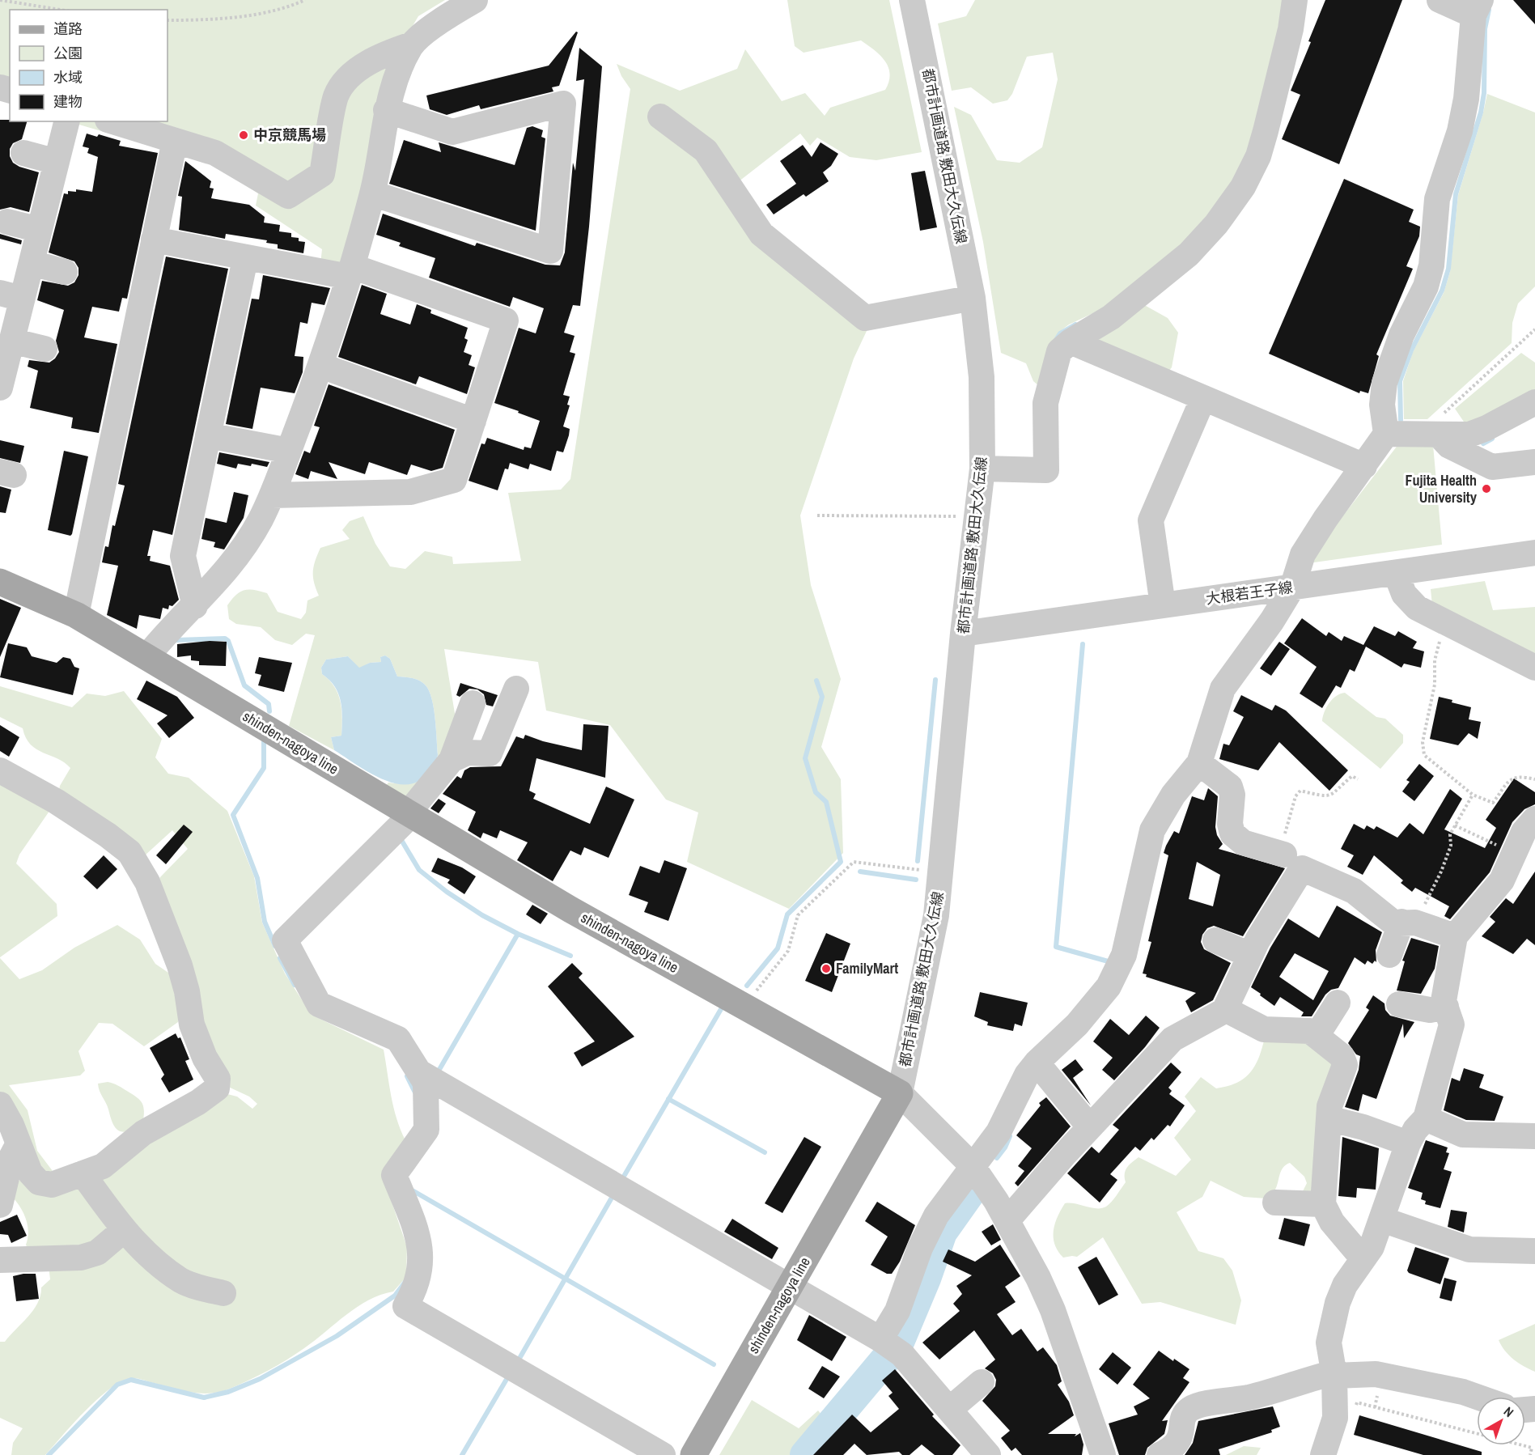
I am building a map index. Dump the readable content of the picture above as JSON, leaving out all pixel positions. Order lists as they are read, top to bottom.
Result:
{
  "streets": {
    "main road": ["shinden-nagoya line"],
    "street": ["都市計画道路 敷田大久伝線", "大根若王子線"]
  },
  "crossings": [
    ["都市計画道路 敷田大久伝線", "大根若王子線"],
    ["都市計画道路 敷田大久伝線", "shinden-nagoya line"]
  ],
  "places": ["中京競馬場", "Fujita Health University", "FamilyMart"],
  "legend": [
    "道路",
    "公園",
    "水域",
    "建物"
  ],
  "north": "top right"
}
